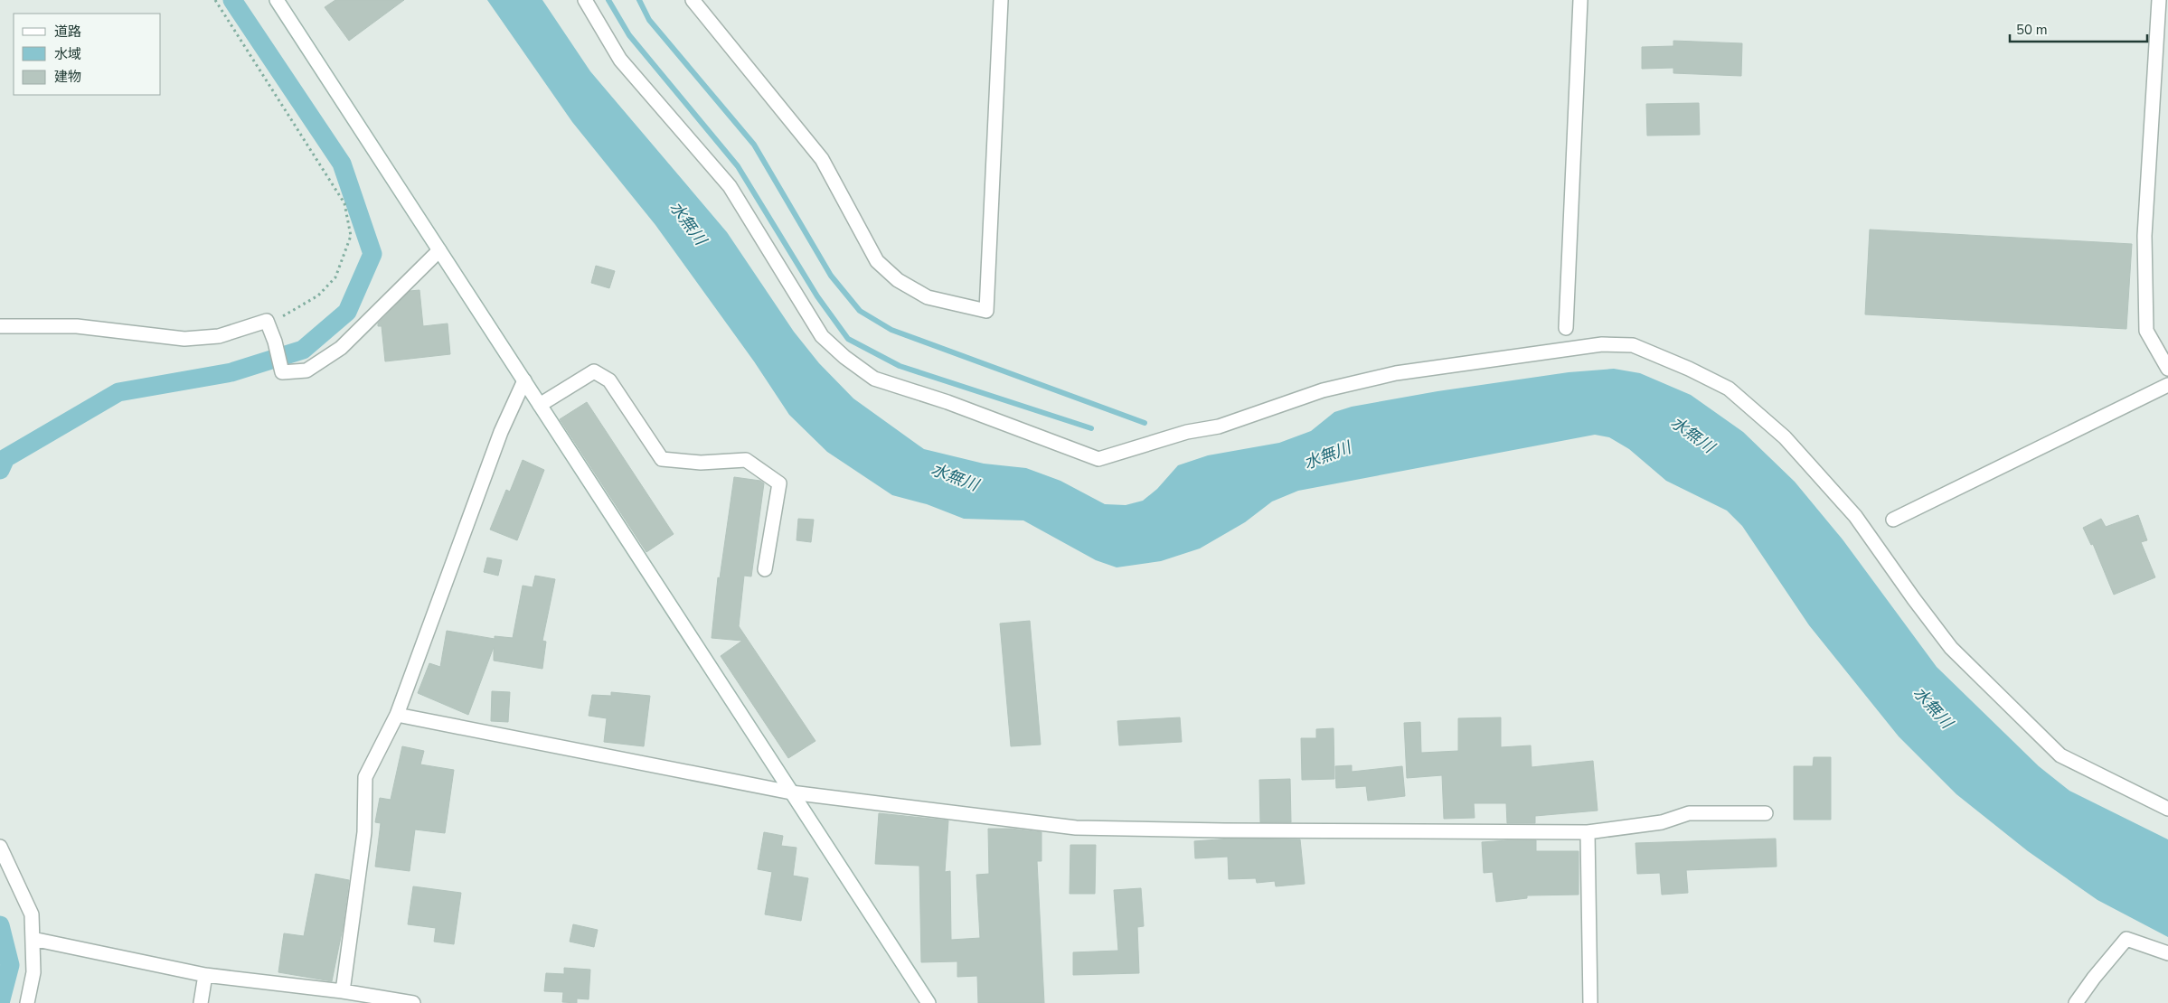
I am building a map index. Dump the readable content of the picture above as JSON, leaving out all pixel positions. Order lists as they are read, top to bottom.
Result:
{
  "water": ["水無川"],
  "legend": ["道路", "水域", "建物"],
  "scale_bar": "50 m"
}
